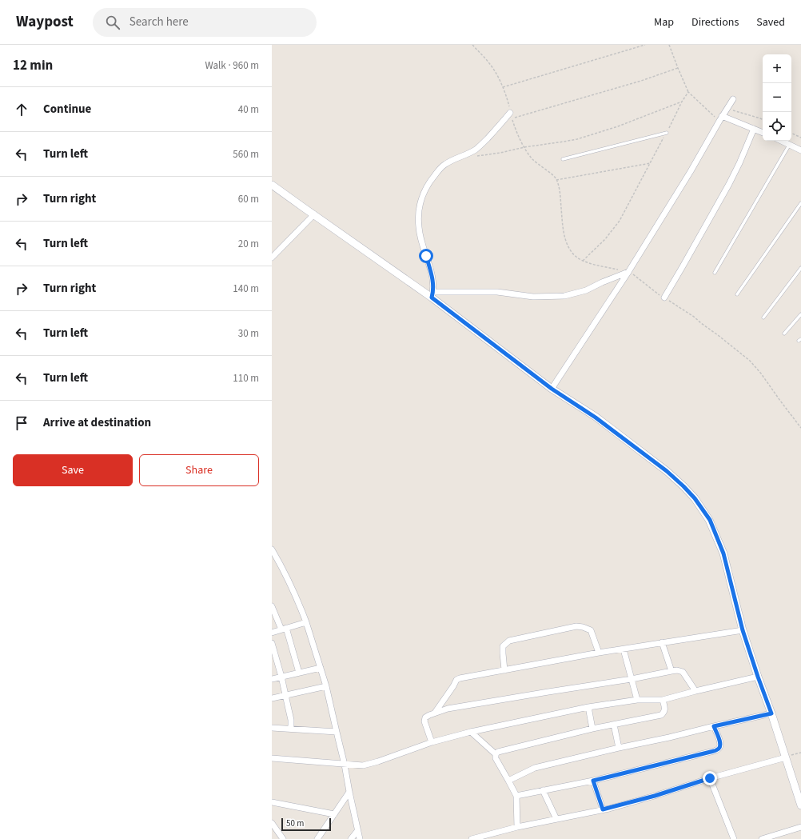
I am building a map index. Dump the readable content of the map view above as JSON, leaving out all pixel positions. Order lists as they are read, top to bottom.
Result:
{
  "scale_bar": "50 m",
  "page": {
    "header": "Waypost",
    "search": "Search here",
    "nav": ["Map", "Directions", "Saved"],
    "heading": ["12 min", "Walk · 960 m"],
    "map_buttons": ["+", "−"],
    "list": [
      ["Continue", "40 m"],
      ["Turn left", "560 m"],
      ["Turn right", "60 m"],
      ["Turn left", "20 m"],
      ["Turn right", "140 m"],
      ["Turn left", "30 m"],
      ["Turn left", "110 m"],
      "Arrive at destination"
    ],
    "buttons": ["Save", "Share"],
    "scale": "50 m"
  }
}
